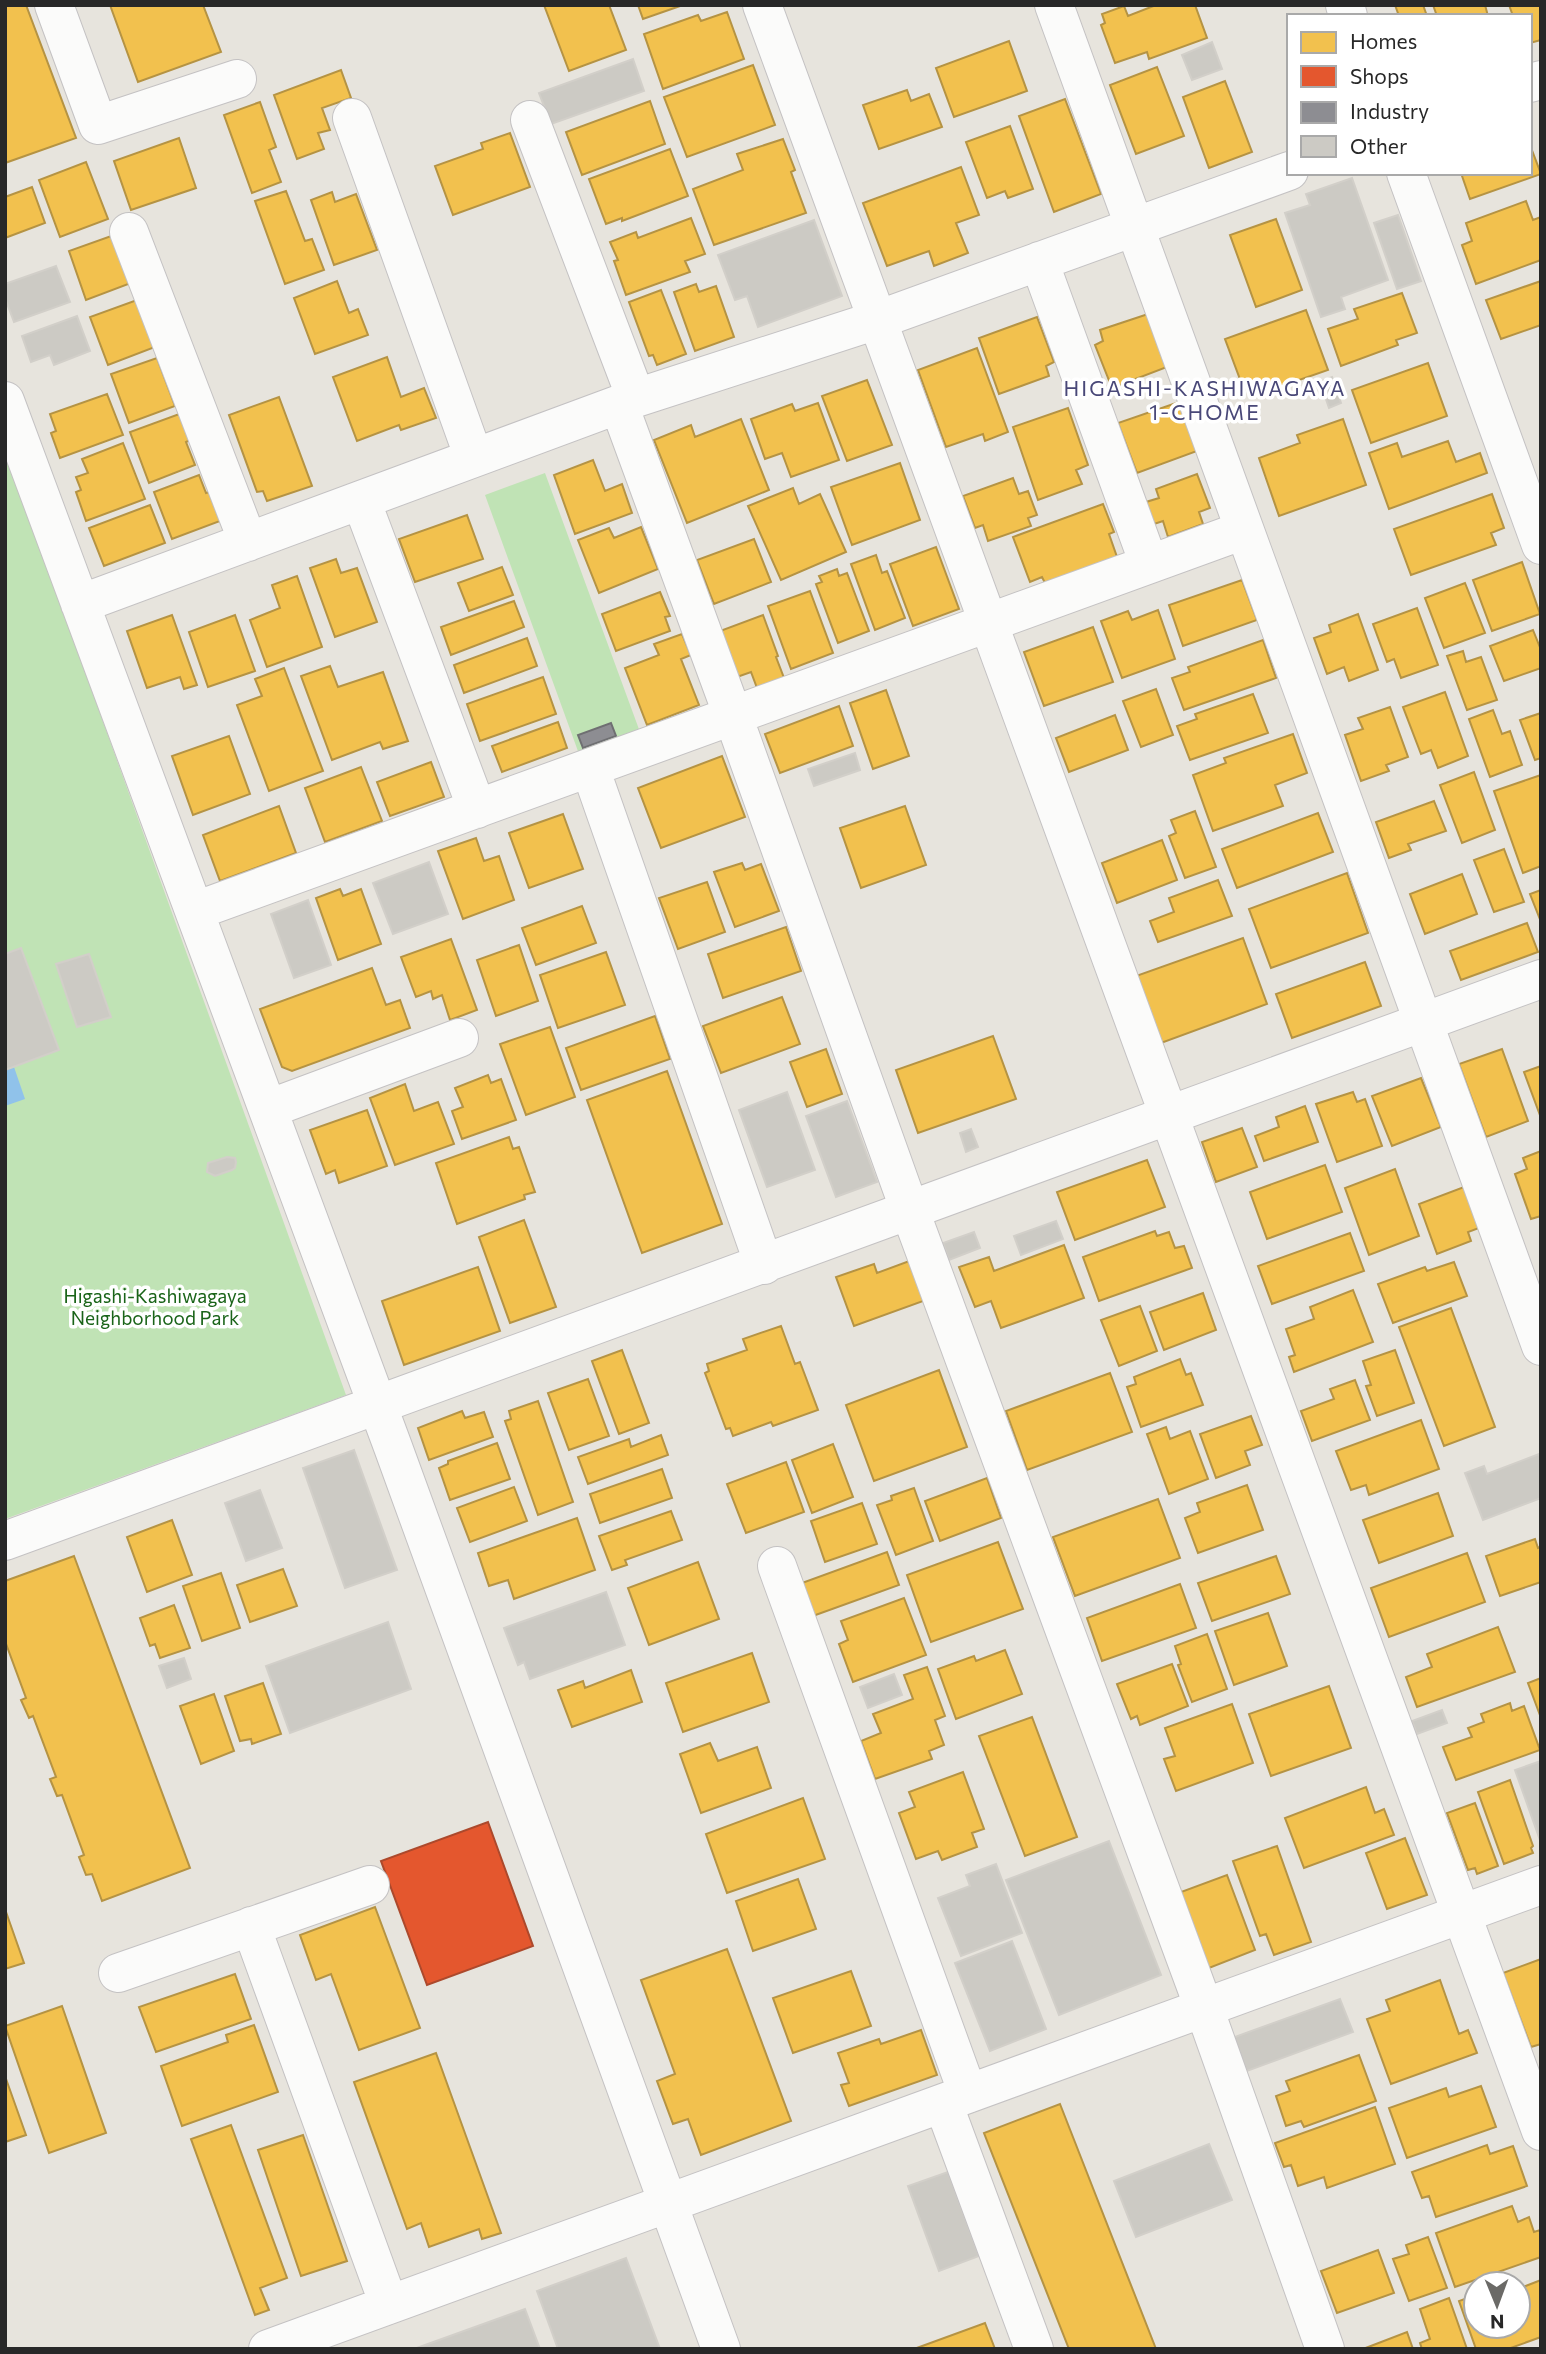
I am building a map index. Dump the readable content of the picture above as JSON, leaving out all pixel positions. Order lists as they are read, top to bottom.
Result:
{
  "districts": ["HIGASHI-KASHIWAGAYA 1-CHOME"],
  "parks": ["Higashi-Kashiwagaya Neighborhood Park"],
  "legend": [
    "Homes",
    "Shops",
    "Industry",
    "Other"
  ],
  "north": "bottom"
}
